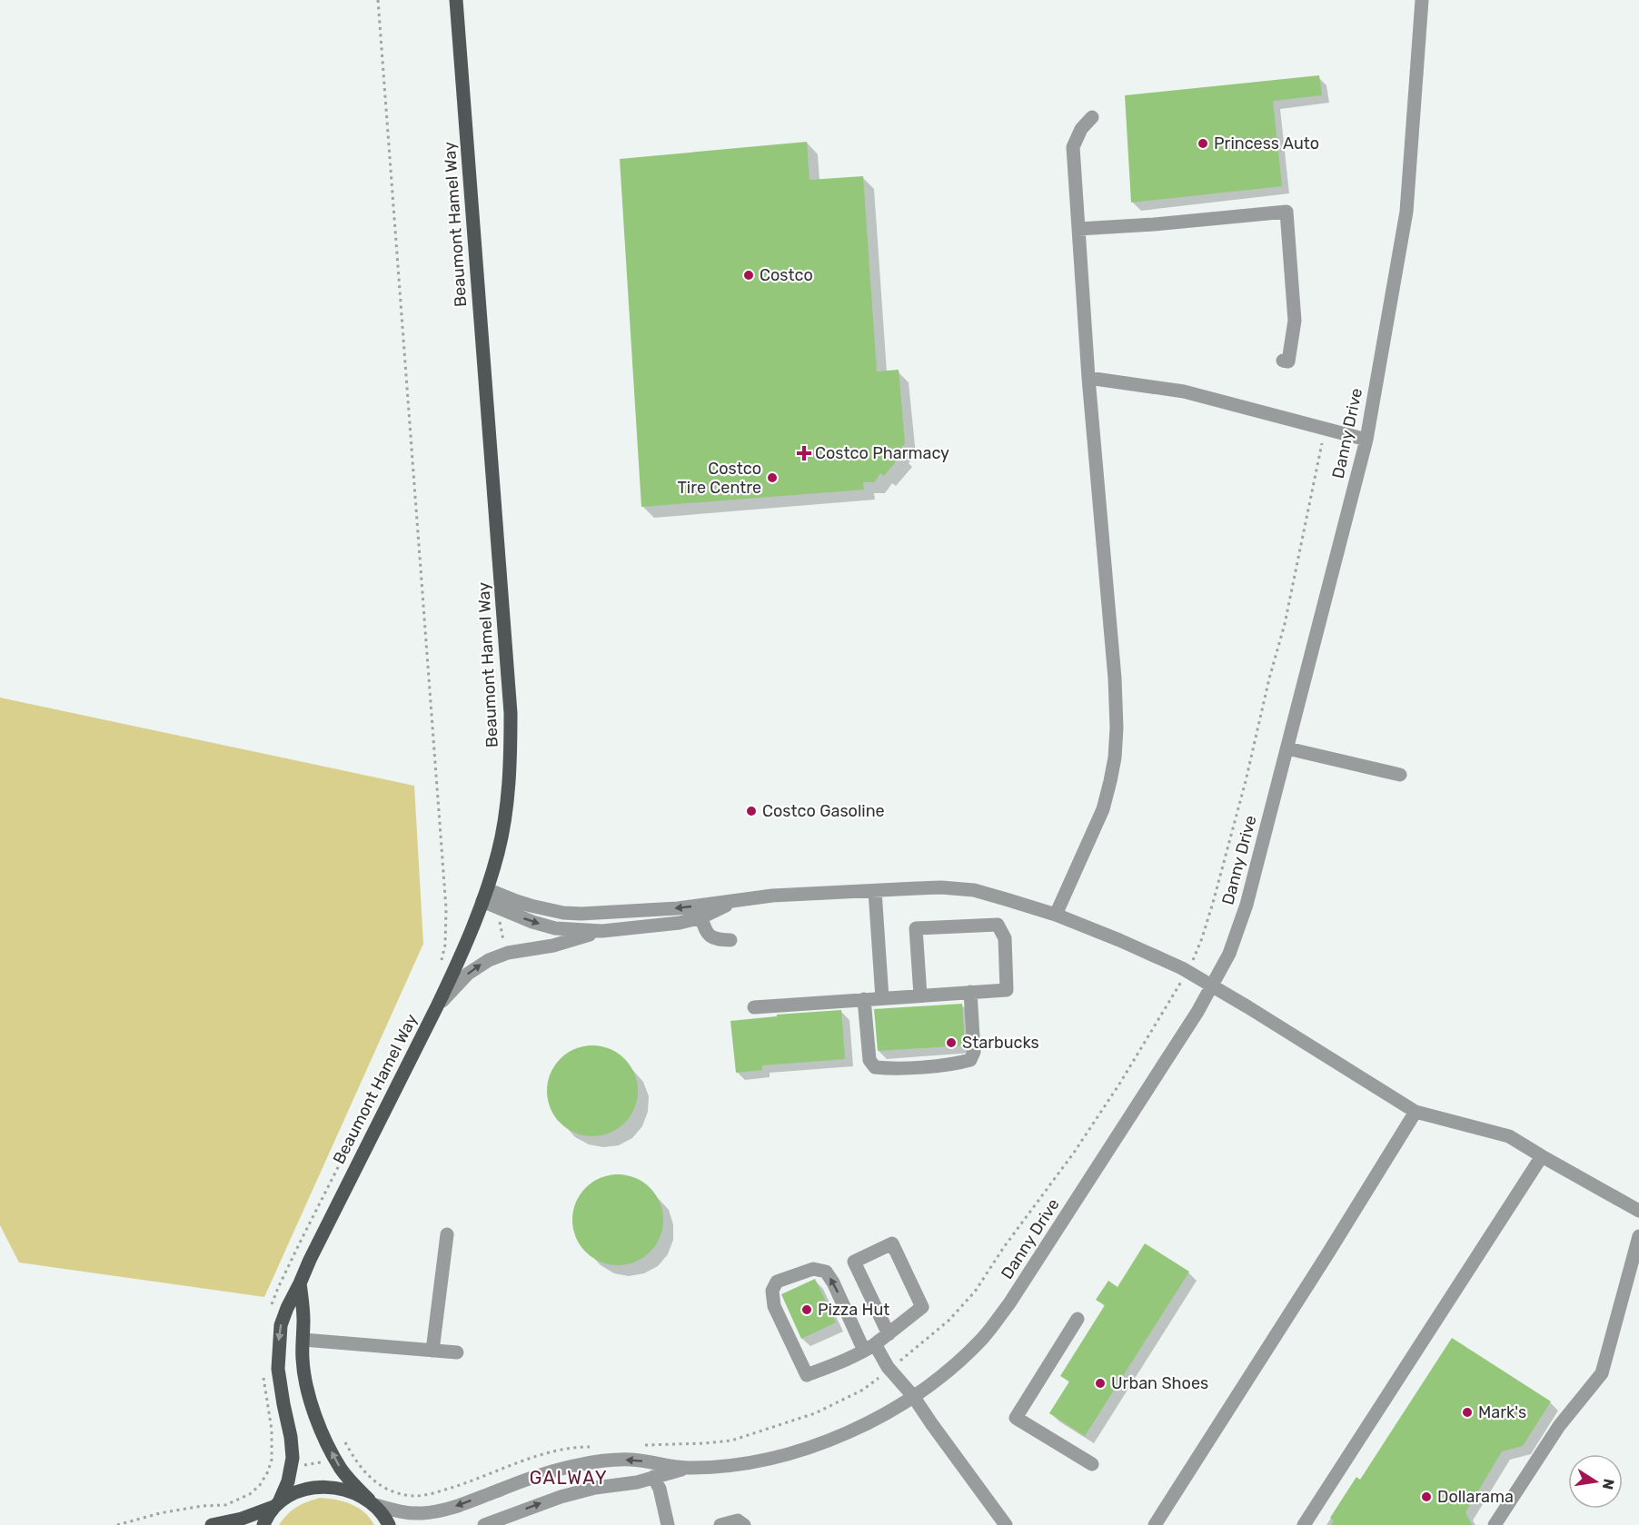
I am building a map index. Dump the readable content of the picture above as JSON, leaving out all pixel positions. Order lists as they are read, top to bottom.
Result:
{
  "streets": {
    "main road": ["Beaumont Hamel Way"],
    "street": ["Danny Drive"]
  },
  "crossings": [
    ["Beaumont Hamel Way", "Danny Drive"]
  ],
  "districts": ["GALWAY"],
  "places": {
    "other": [
      "Princess Auto",
      "Costco",
      "Costco Tire Centre",
      "Costco Gasoline",
      "Starbucks",
      "Pizza Hut",
      "Urban Shoes",
      "Mark's",
      "Dollarama"
    ],
    "health": ["Costco Pharmacy"]
  },
  "north": "right"
}
